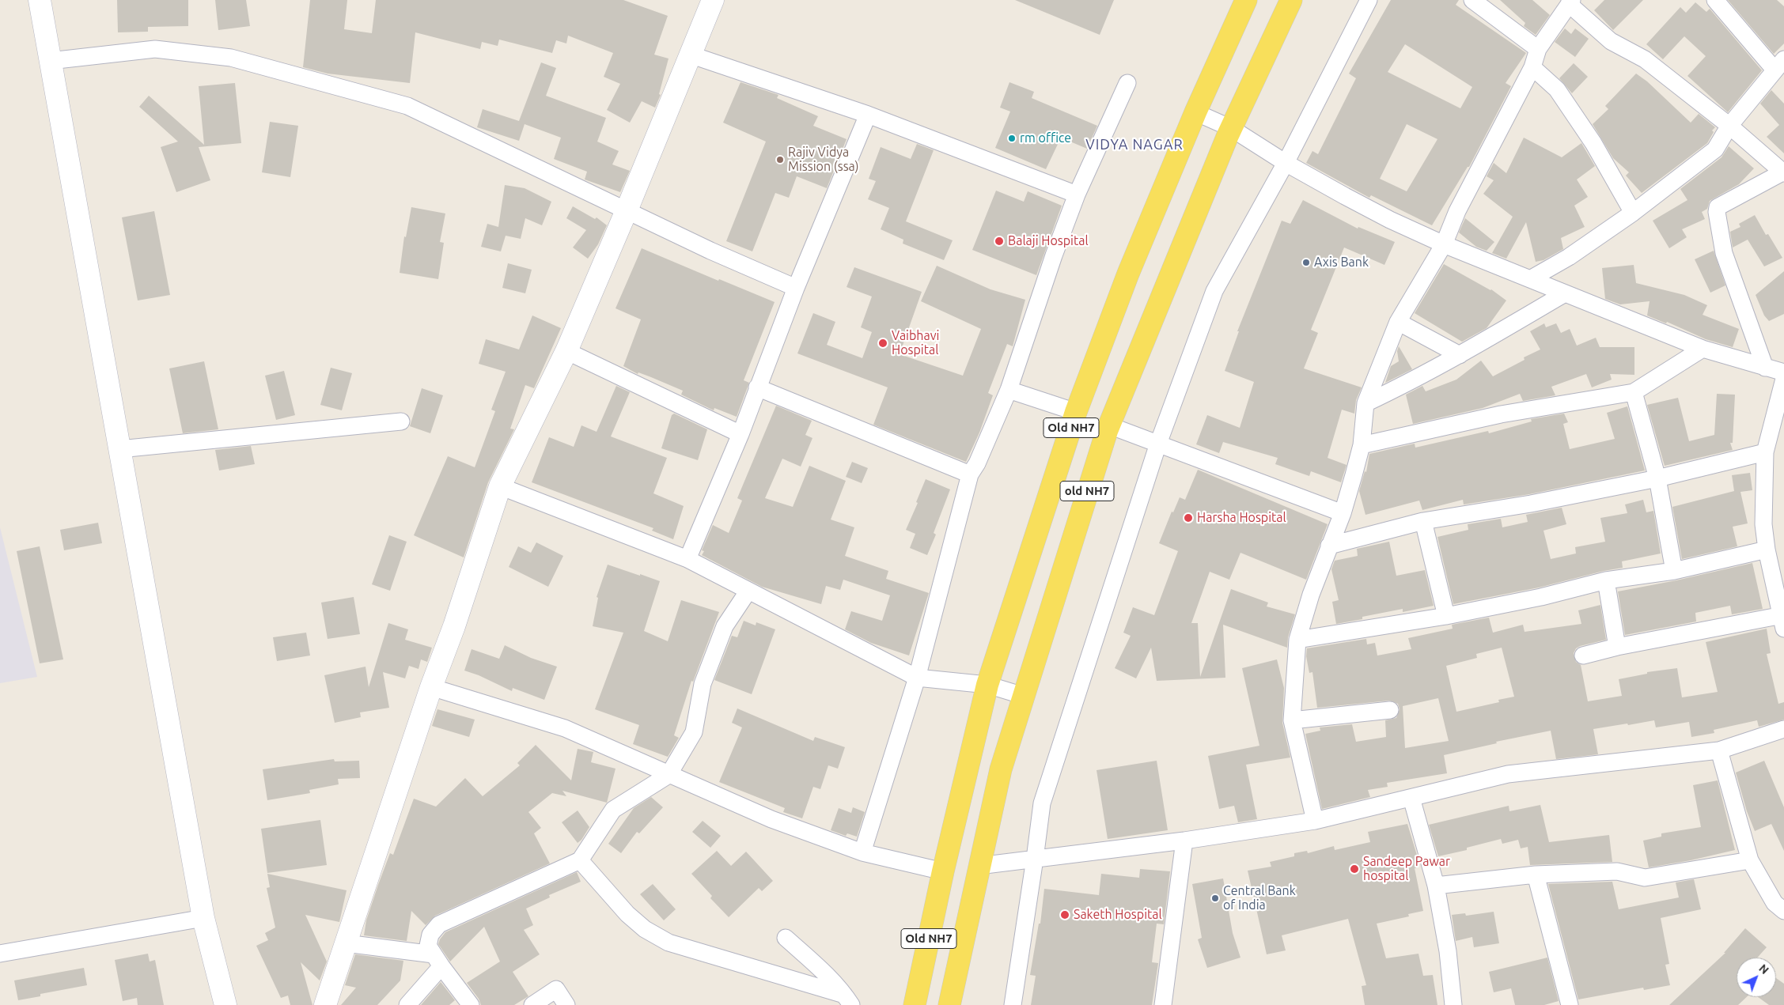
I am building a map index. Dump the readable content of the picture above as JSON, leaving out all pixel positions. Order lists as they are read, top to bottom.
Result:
{
  "streets": {
    "main road": ["Old NH7", "old NH7"]
  },
  "districts": ["VIDYA NAGAR"],
  "places": [
    "rm office",
    "Rajiv Vidya Mission (ssa)",
    "Balaji Hospital",
    "Axis Bank",
    "Vaibhavi Hospital",
    "Harsha Hospital",
    "Sandeep Pawar hospital",
    "Central Bank of India",
    "Saketh Hospital"
  ],
  "north": "top right"
}
